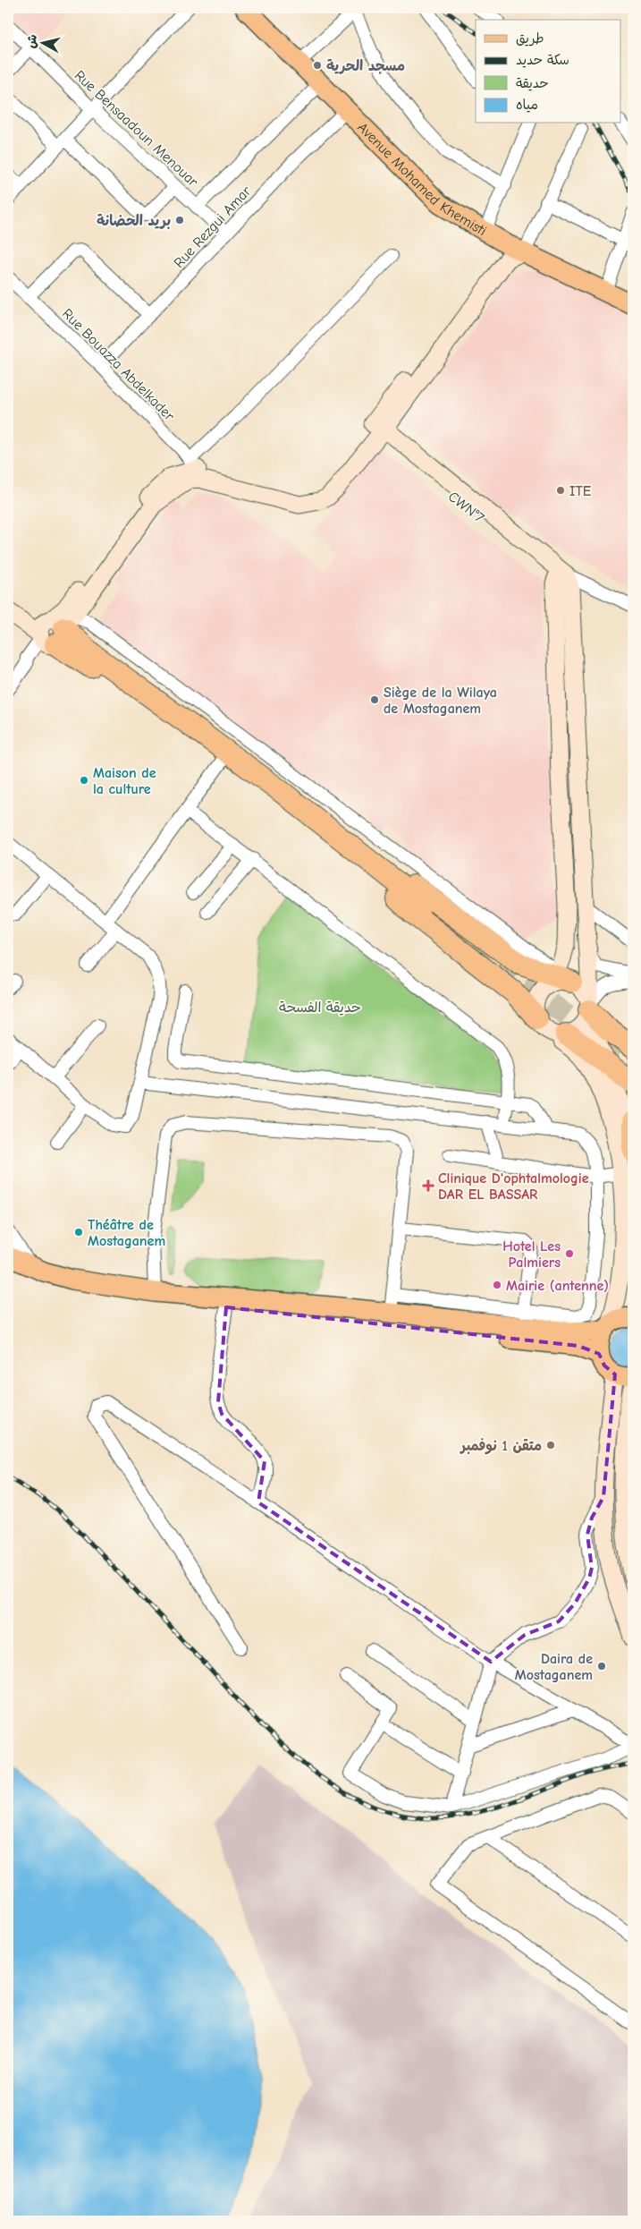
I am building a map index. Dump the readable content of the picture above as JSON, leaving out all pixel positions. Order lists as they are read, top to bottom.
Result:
{
  "streets": {
    "main road": ["Avenue Mohamed Khemisti", "CWN°7"],
    "street": ["Rue Bensaadoun Menouar", "Rue Rezgui Amar", "Rue Bouazza Abdelkader"]
  },
  "crossings": [
    ["Rue Bensaadoun Menouar", "Rue Rezgui Amar"],
    ["Avenue Mohamed Khemisti", "Rue Rezgui Amar"],
    ["Rue Rezgui Amar", "Rue Bouazza Abdelkader"]
  ],
  "parks": ["حديقة الفسحة"],
  "places": {
    "other": [
      "مسجد الحرية",
      "بريد الحضانة",
      "ITE",
      "Siège de la Wilaya de Mostaganem",
      "Maison de la culture",
      "Théâtre de Mostaganem",
      "Hotel Les Palmiers",
      "Mairie (antenne)",
      "متقن 1 نوفمبر",
      "Daira de Mostaganem"
    ],
    "health": ["Clinique D'ophtalmologie DAR EL BASSAR"]
  },
  "legend": [
    "طريق",
    "سكة حديد",
    "حديقة",
    "مياه"
  ],
  "north": "left"
}
